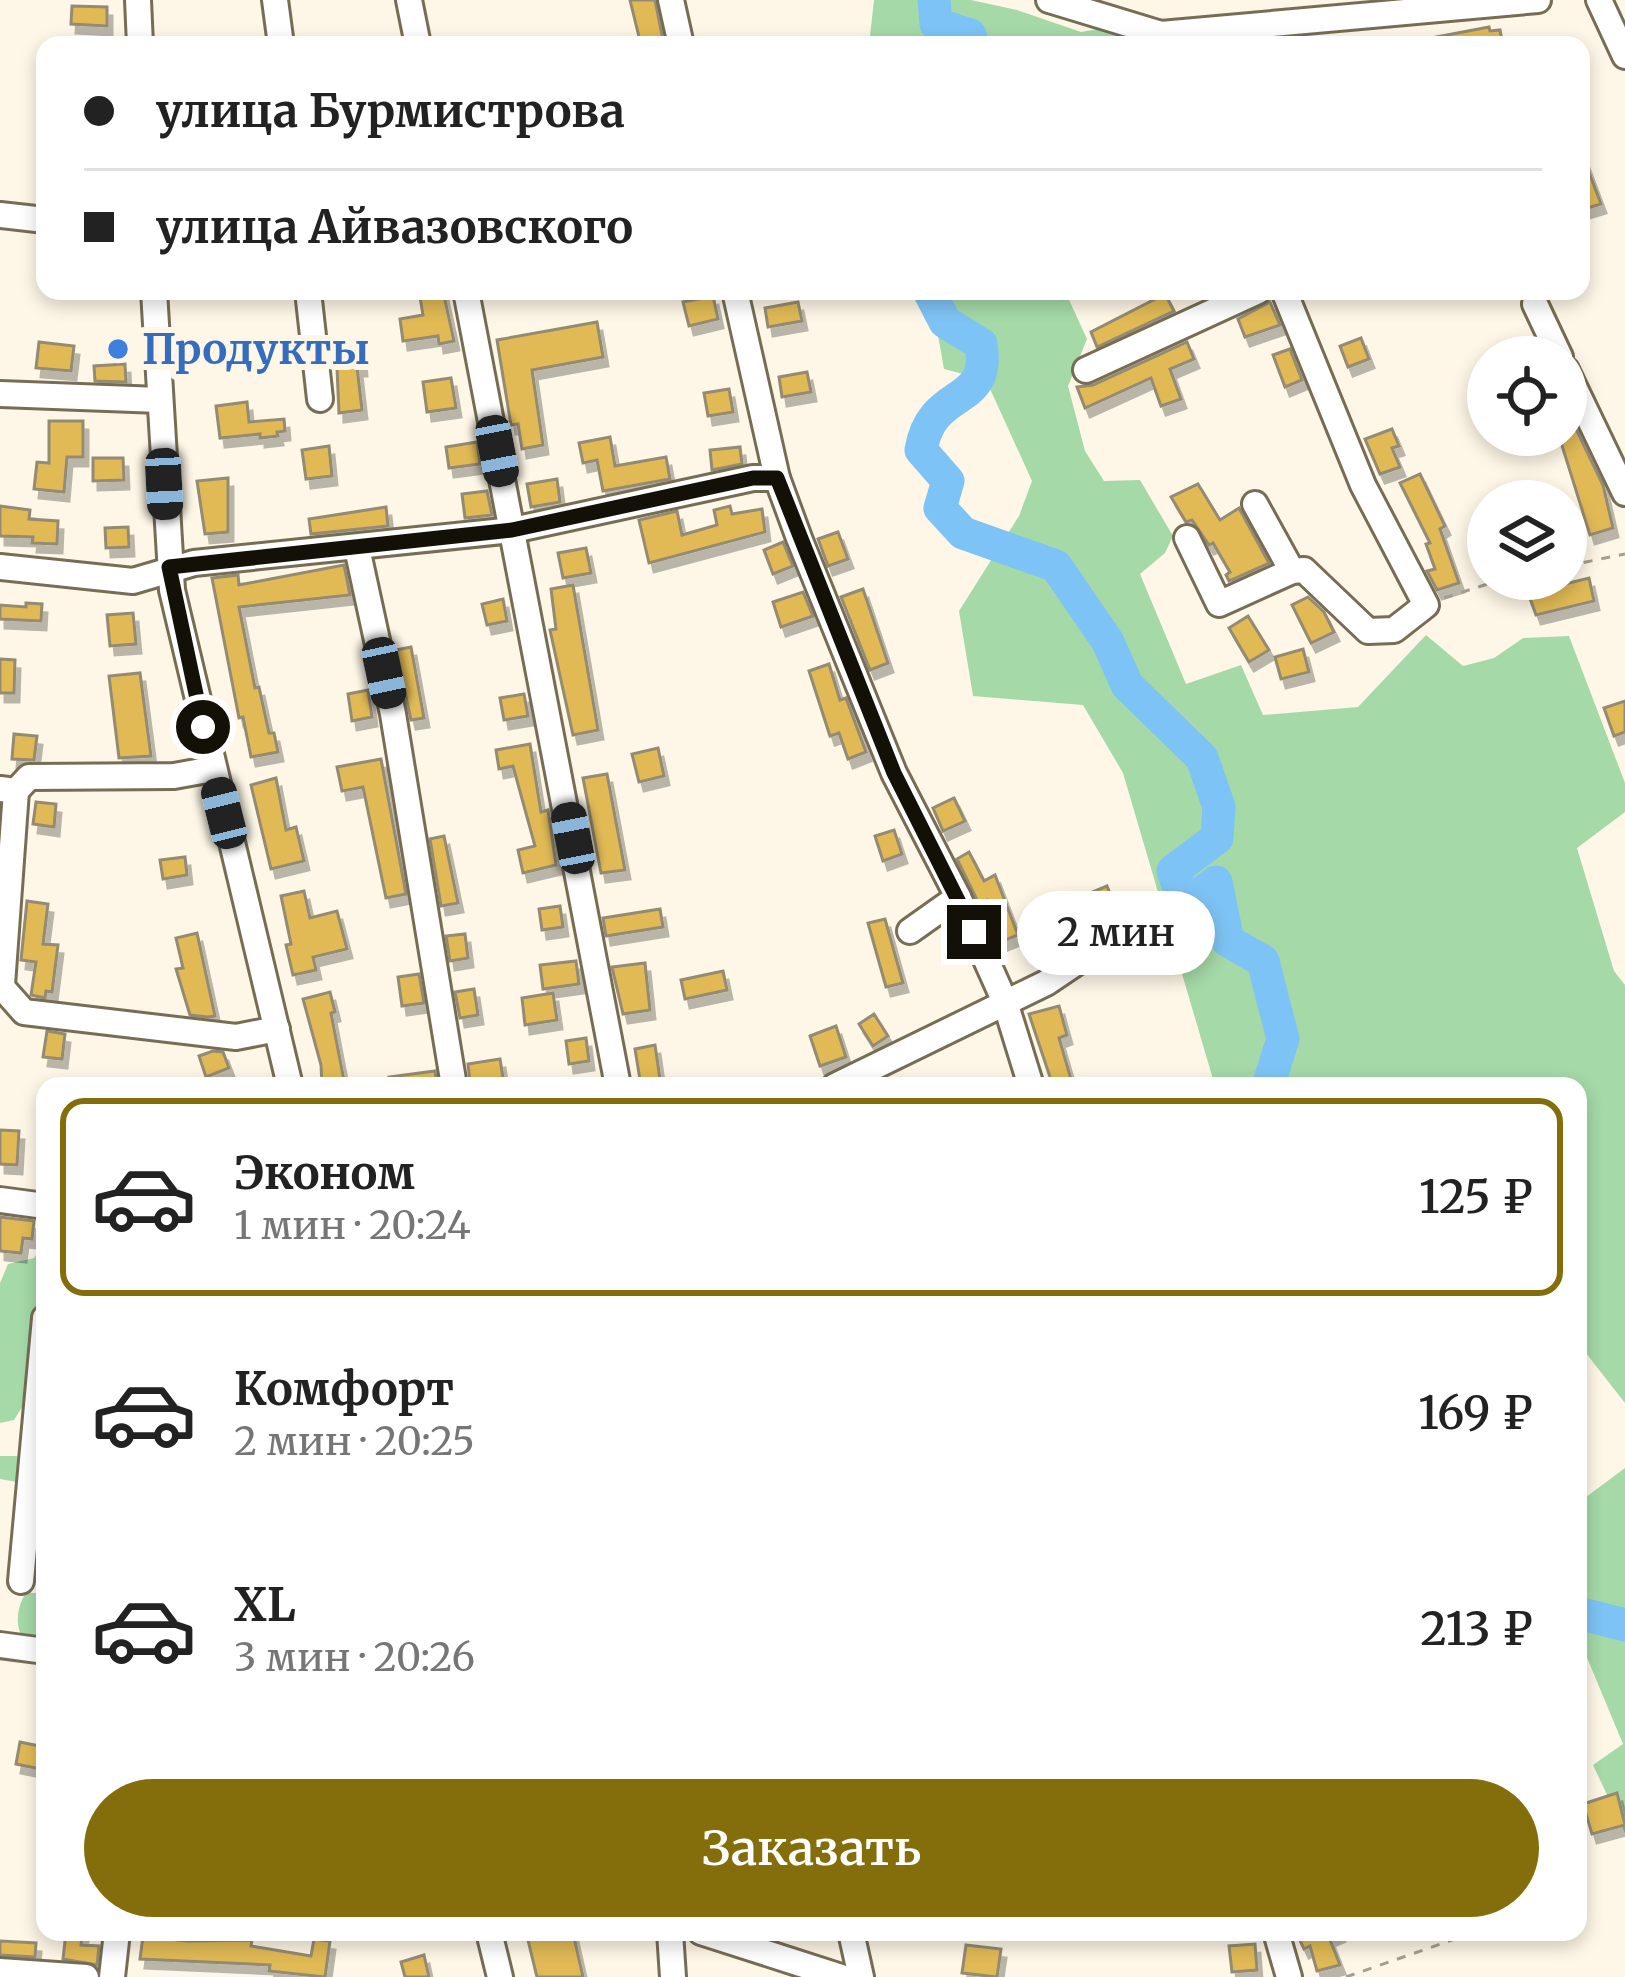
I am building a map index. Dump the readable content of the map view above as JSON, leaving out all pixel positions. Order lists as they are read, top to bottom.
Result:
{
  "places": ["Продукты"],
  "page": {
    "banner": ["улица Бурмистрова", "улица Айвазовского"],
    "bubble": "2 мин",
    "list": [
      {
        "name": "Эконом",
        "note": "1 мин · 20:24",
        "value": "125 ₽"
      },
      {
        "name": "Комфорт",
        "note": "2 мин · 20:25",
        "value": "169 ₽"
      },
      {
        "name": "XL",
        "note": "3 мин · 20:26",
        "value": "213 ₽"
      }
    ],
    "buttons": "Заказать"
  }
}
